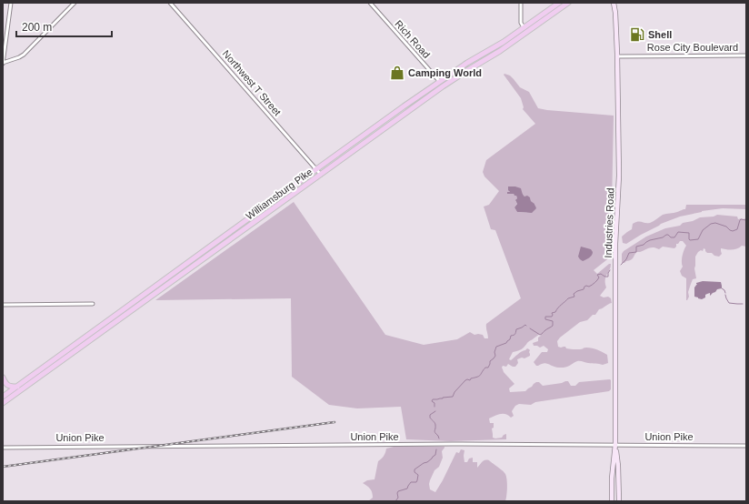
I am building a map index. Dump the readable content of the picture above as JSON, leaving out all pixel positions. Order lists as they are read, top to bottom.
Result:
{
  "streets": {
    "main road": ["Williamsburg Pike"],
    "street": [
      "Rich Road",
      "Rose City Boulevard",
      "Northwest T Street",
      "Industries Road",
      "Union Pike"
    ]
  },
  "crossings": [
    ["Rich Road", "Williamsburg Pike"],
    ["Rose City Boulevard", "Industries Road"],
    ["Northwest T Street", "Williamsburg Pike"],
    ["Industries Road", "Union Pike"]
  ],
  "places": {
    "fuel station": ["Shell"],
    "shop": ["Camping World"]
  },
  "scale_bar": "200 m"
}
